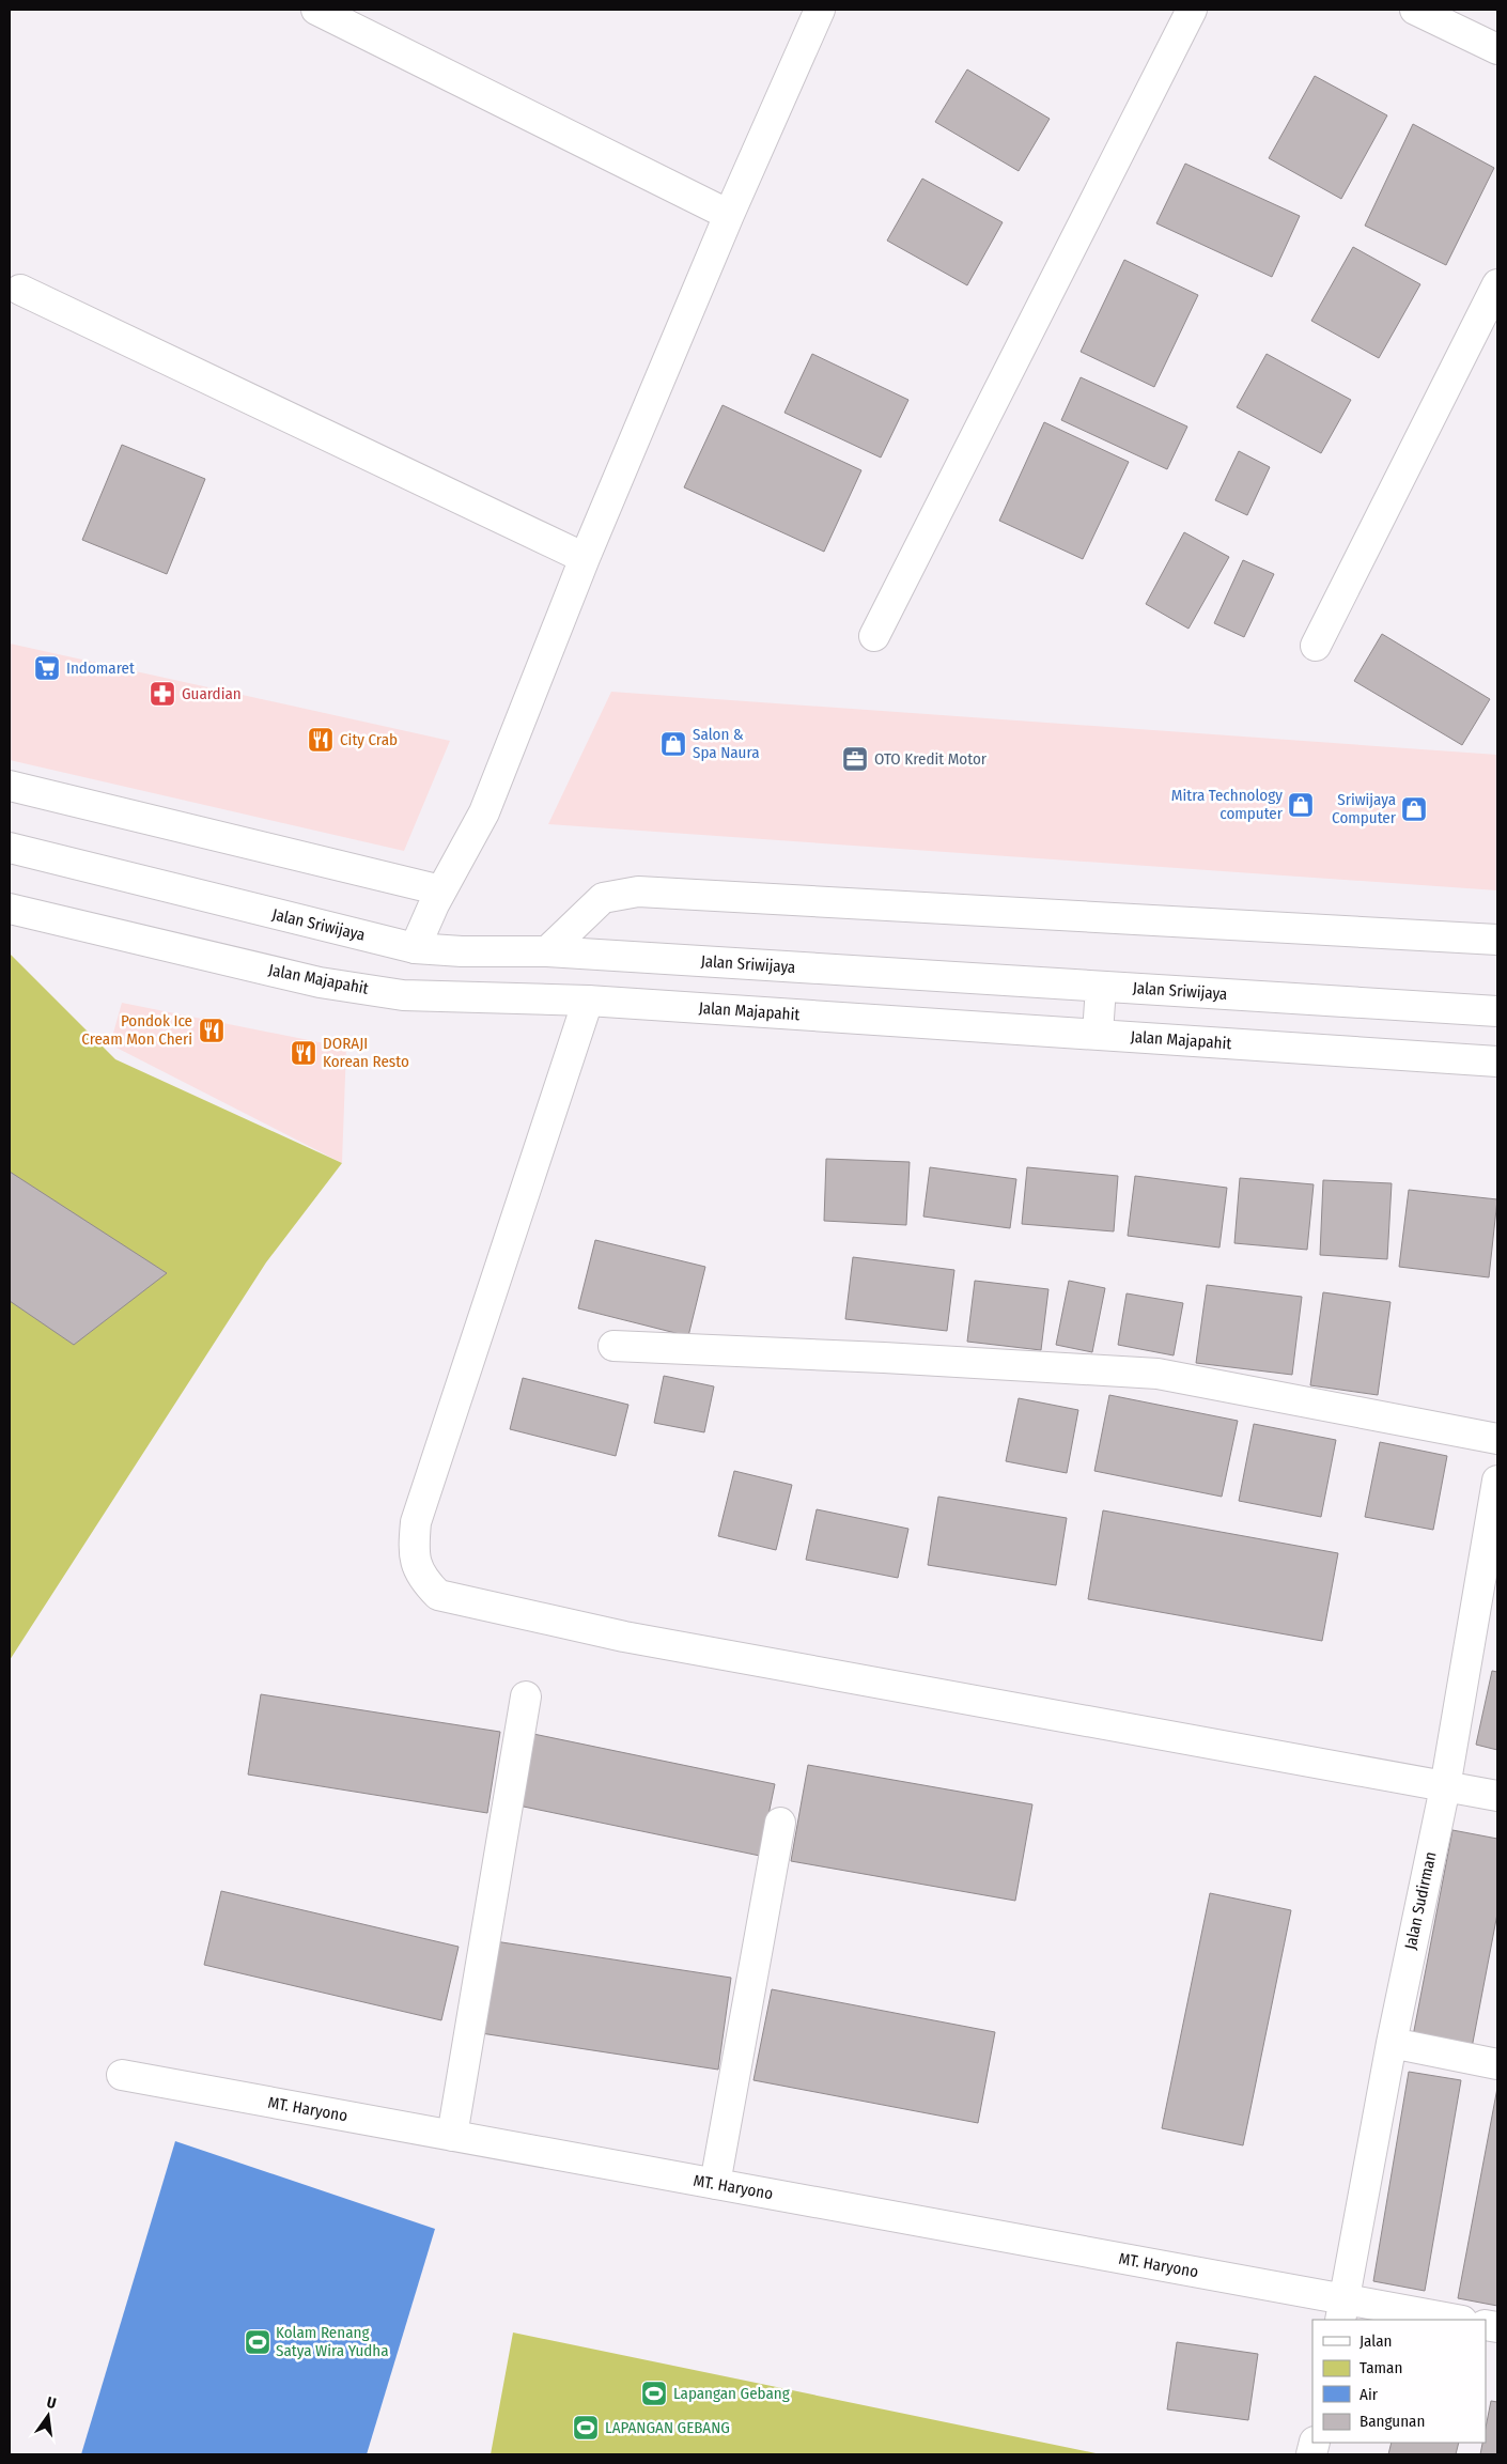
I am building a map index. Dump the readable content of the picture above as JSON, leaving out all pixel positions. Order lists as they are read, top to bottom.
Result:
{
  "streets": {
    "street": [
      "Jalan Sriwijaya",
      "Jalan Majapahit",
      "Jalan Sudirman",
      "MT. Haryono"
    ]
  },
  "crossings": [
    ["Jalan Sudirman", "MT. Haryono"]
  ],
  "places": {
    "supermarket": ["Indomaret"],
    "pharmacy": ["Guardian"],
    "restaurant": ["City Crab", "Pondok Ice Cream Mon Cheri", "DORAJI Korean Resto"],
    "shop": ["Salon & Spa Naura", "Mitra Technology computer", "Sriwijaya Computer"],
    "office": ["OTO Kredit Motor"],
    "sports": ["Kolam Renang Satya Wira Yudha", "Lapangan Gebang", "LAPANGAN GEBANG"]
  },
  "legend": [
    "Jalan",
    "Taman",
    "Air",
    "Bangunan"
  ],
  "north": "top"
}
